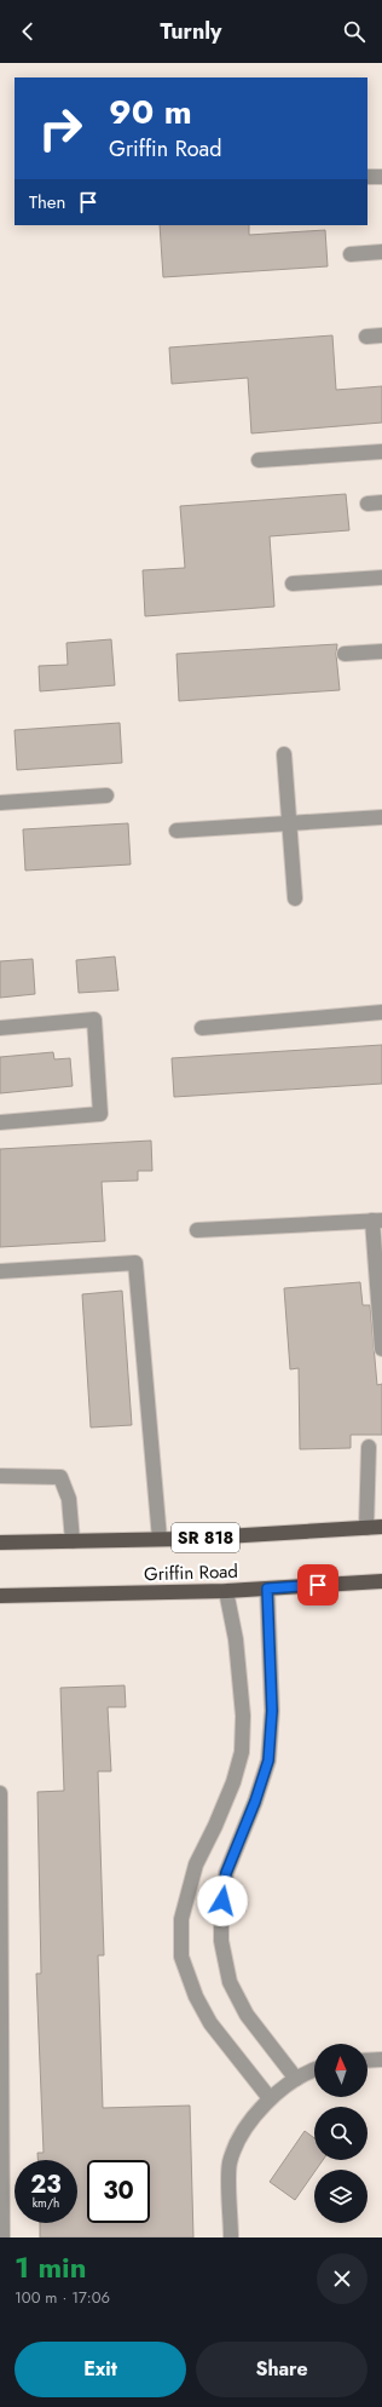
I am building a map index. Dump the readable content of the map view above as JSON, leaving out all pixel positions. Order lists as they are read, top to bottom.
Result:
{
  "streets": {
    "main road": ["SR 818", "Griffin Road"]
  },
  "north": "top",
  "page": {
    "header": "Turnly",
    "turn": ["90 m", "Griffin Road"],
    "then": "Then",
    "speed": "23 km/h",
    "limit": "30",
    "heading": ["1 min", "100 m · 17:06"],
    "buttons": ["Exit", "Share"]
  }
}
